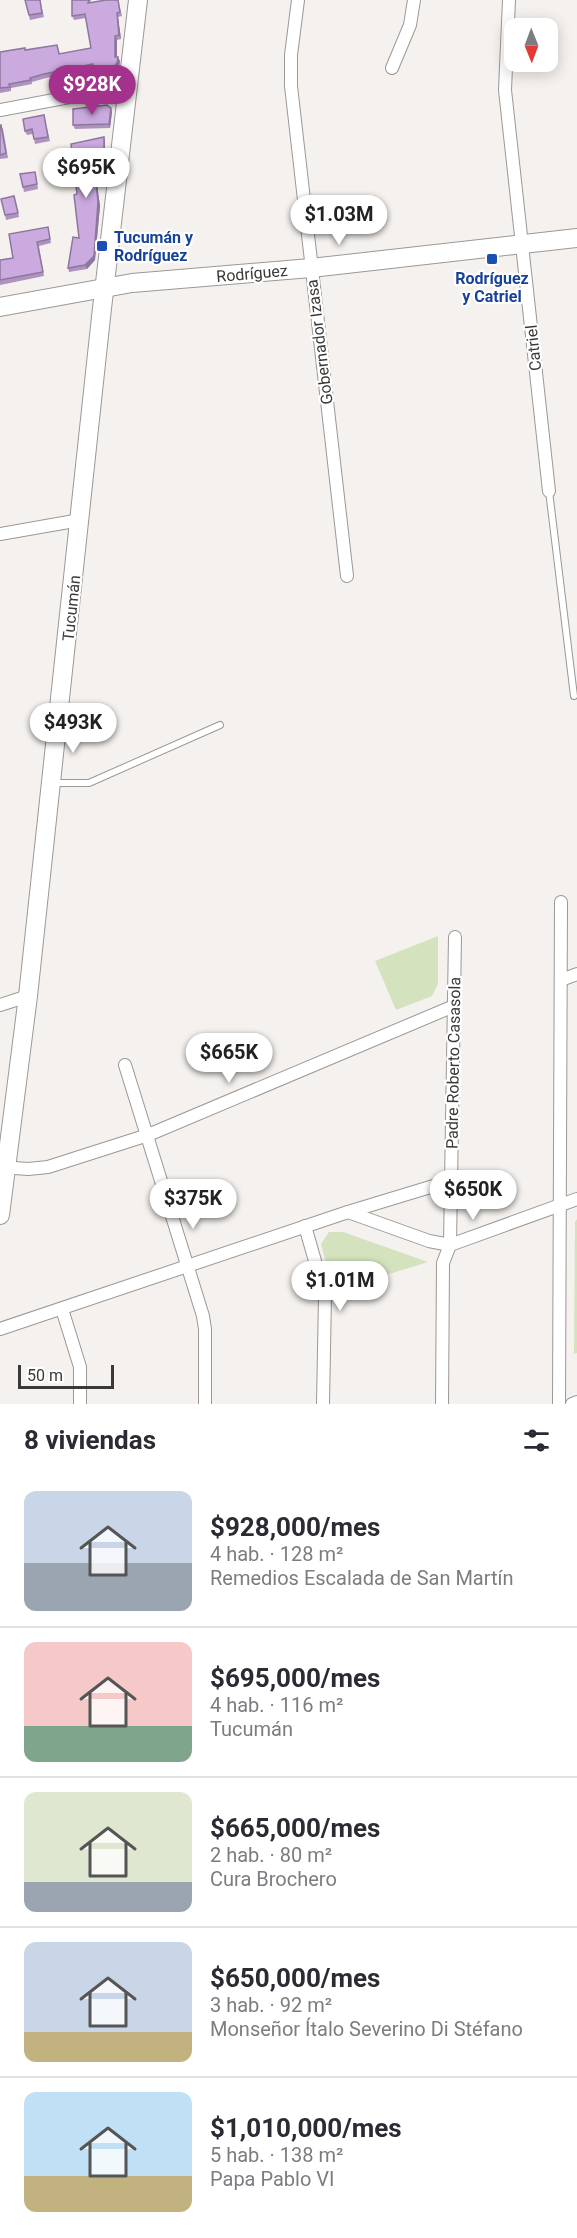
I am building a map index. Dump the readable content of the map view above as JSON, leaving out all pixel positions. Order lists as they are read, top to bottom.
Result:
{
  "streets": {
    "main road": ["Rodríguez", "Tucumán"],
    "street": ["Gobernador Izasa", "Catriel", "Padre Roberto Casasola"]
  },
  "crossings": [
    ["Rodríguez", "Gobernador Izasa"],
    ["Rodríguez", "Catriel"],
    ["Rodríguez", "Tucumán"]
  ],
  "places": {
    "transit": ["Tucumán y Rodríguez", "Rodríguez y Catriel"]
  },
  "scale_bar": "50 m",
  "north": "bottom",
  "page": {
    "price": [
      "$928K",
      "$695K",
      "$1.03M",
      "$493K",
      "$665K",
      "$650K",
      "$375K",
      "$1.01M"
    ],
    "scale": "50 m",
    "heading": "8 viviendas",
    "list": [
      {
        "name": "$928,000/mes",
        "note": "4 hab. · 128 m² · Remedios Escalada de San Martín"
      },
      {
        "name": "$695,000/mes",
        "note": "4 hab. · 116 m² · Tucumán"
      },
      {
        "name": "$665,000/mes",
        "note": "2 hab. · 80 m² · Cura Brochero"
      },
      {
        "name": "$650,000/mes",
        "note": "3 hab. · 92 m² · Monseñor Ítalo Severino Di Stéfano"
      },
      {
        "name": "$1,010,000/mes",
        "note": "5 hab. · 138 m² · Papa Pablo VI"
      }
    ]
  }
}
